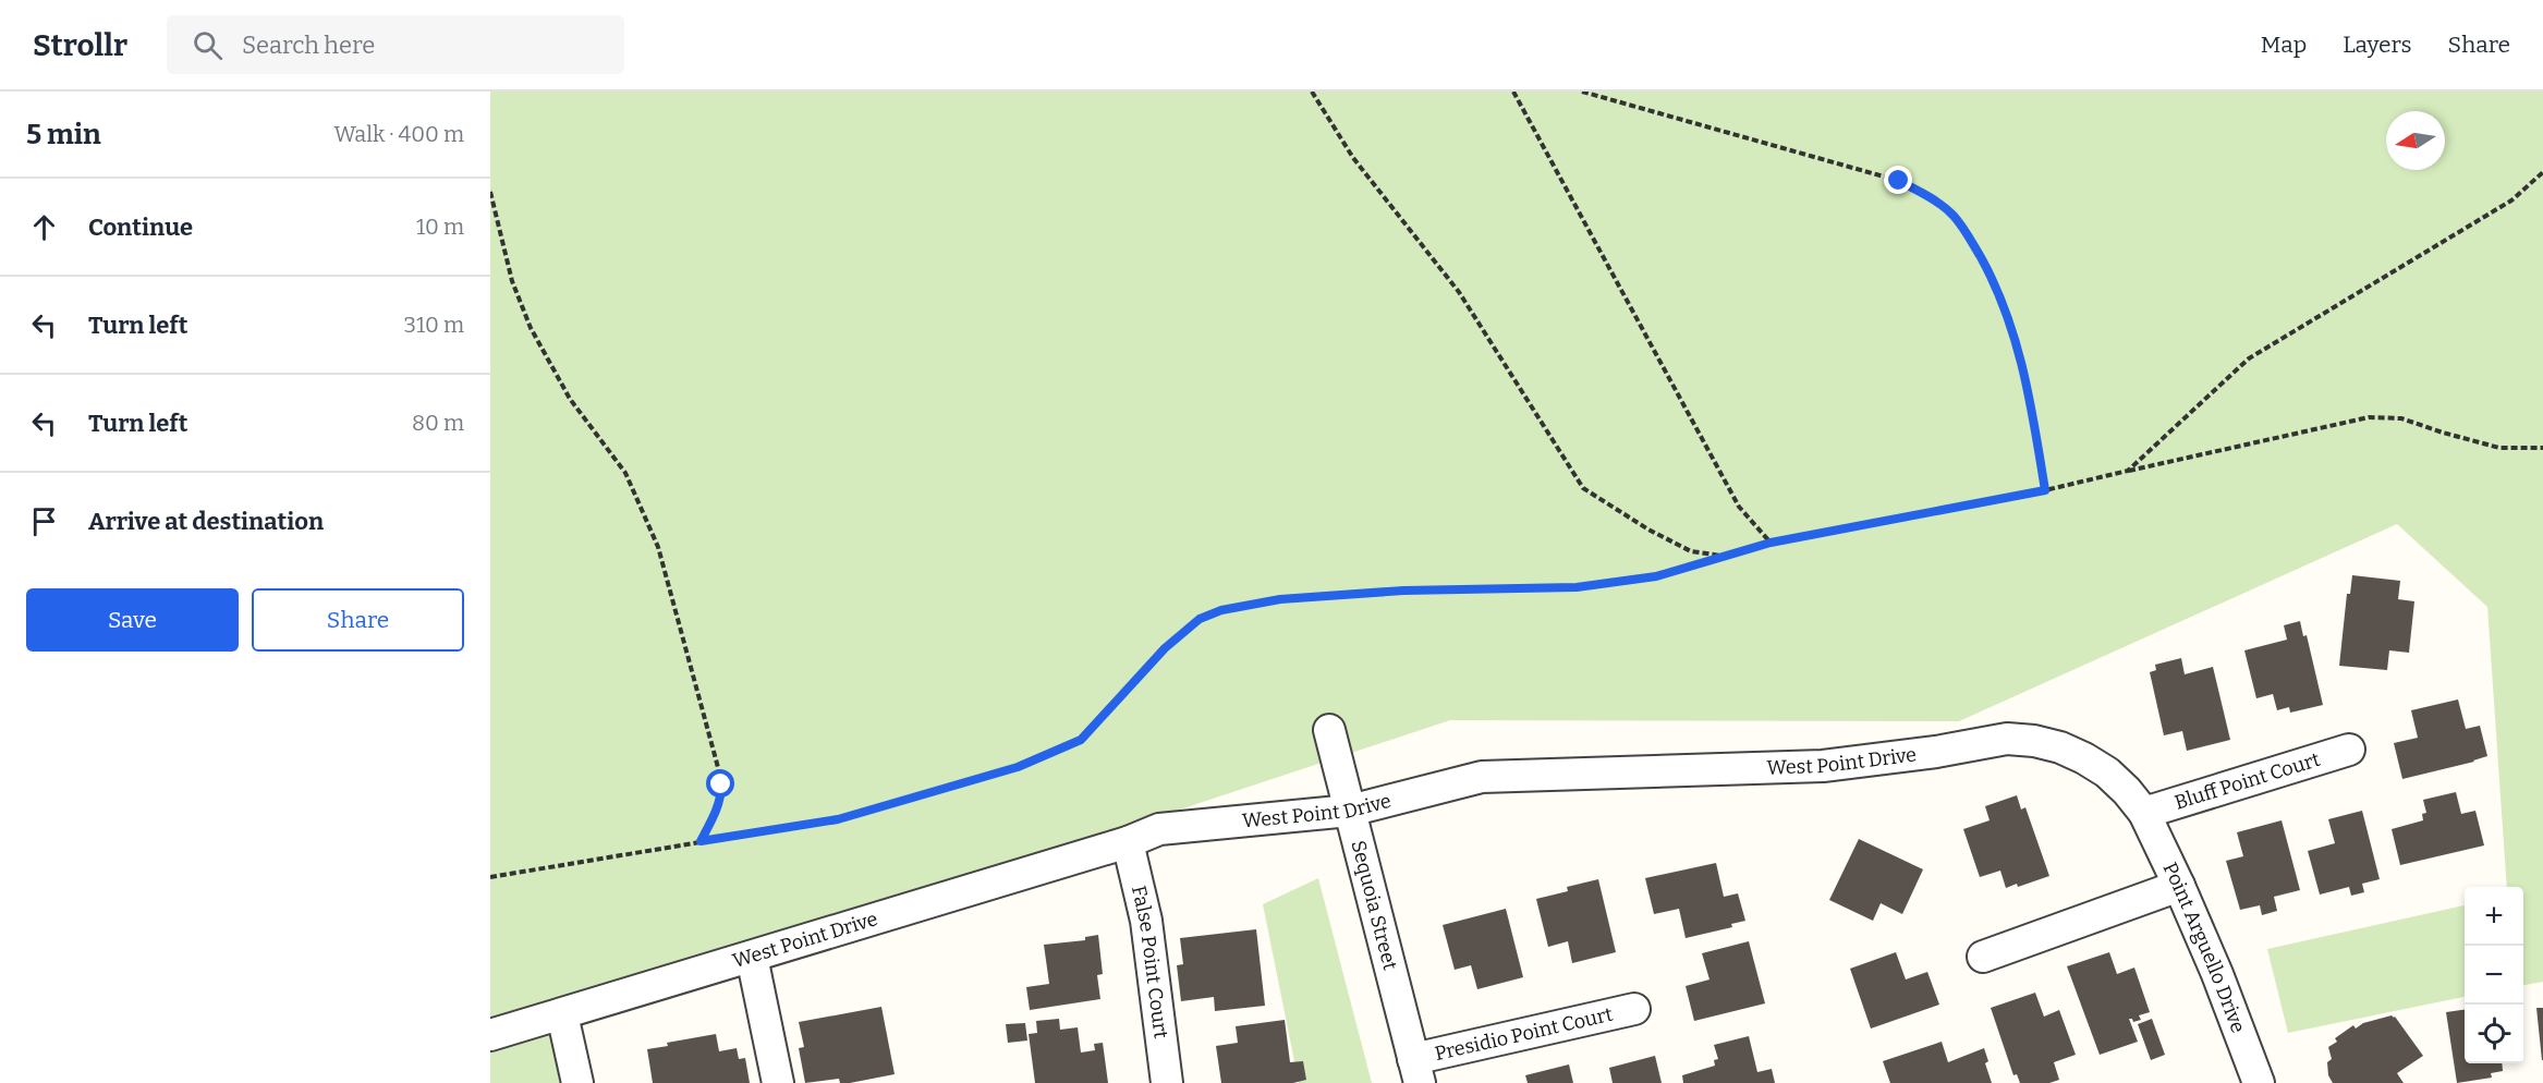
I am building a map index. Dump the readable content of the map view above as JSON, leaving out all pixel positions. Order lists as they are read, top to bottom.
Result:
{
  "streets": {
    "street": [
      "West Point Drive",
      "Bluff Point Court",
      "Sequoia Street",
      "Point Arguello Drive",
      "False Point Court",
      "Presidio Point Court"
    ]
  },
  "crossings": [
    ["West Point Drive", "Bluff Point Court"],
    ["West Point Drive", "Sequoia Street"],
    ["West Point Drive", "Point Arguello Drive"],
    ["West Point Drive", "False Point Court"],
    ["Bluff Point Court", "Point Arguello Drive"],
    ["Sequoia Street", "Presidio Point Court"]
  ],
  "north": "left",
  "page": {
    "header": "Strollr",
    "search": "Search here",
    "nav": ["Map", "Layers", "Share"],
    "heading": ["5 min", "Walk · 400 m"],
    "list": [
      ["Continue", "10 m"],
      ["Turn left", "310 m"],
      ["Turn left", "80 m"],
      "Arrive at destination"
    ],
    "buttons": ["Save", "Share"],
    "map_buttons": ["+", "−"]
  }
}
